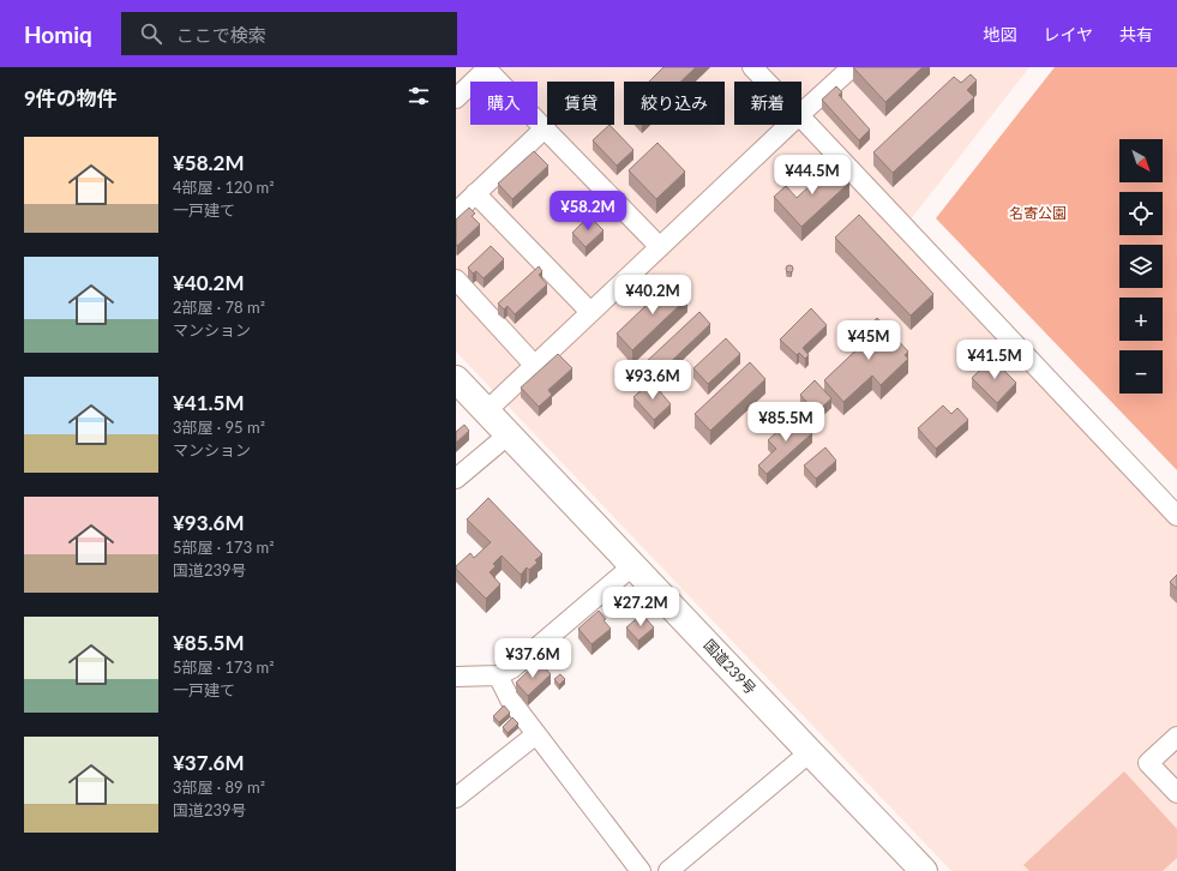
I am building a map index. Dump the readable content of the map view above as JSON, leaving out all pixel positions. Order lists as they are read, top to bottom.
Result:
{
  "streets": {
    "highway": ["国道239号"]
  },
  "parks": ["名寄公園"],
  "north": "bottom right",
  "page": {
    "header": "Homiq",
    "search": "ここで検索",
    "nav": ["地図", "レイヤ", "共有"],
    "heading": "9件の物件",
    "chip": [
      "購入",
      "賃貸",
      "絞り込み",
      "新着"
    ],
    "list": [
      {
        "name": "¥58.2M",
        "note": "4部屋 · 120 m² · 一戸建て"
      },
      {
        "name": "¥40.2M",
        "note": "2部屋 · 78 m² · マンション"
      },
      {
        "name": "¥41.5M",
        "note": "3部屋 · 95 m² · マンション"
      },
      {
        "name": "¥93.6M",
        "note": "5部屋 · 173 m² · 国道239号"
      },
      {
        "name": "¥85.5M",
        "note": "5部屋 · 173 m² · 一戸建て"
      },
      {
        "name": "¥37.6M",
        "note": "3部屋 · 89 m² · 国道239号"
      }
    ],
    "map_buttons": ["+", "−"],
    "price": [
      "¥44.5M",
      "¥58.2M",
      "¥40.2M",
      "¥45M",
      "¥41.5M",
      "¥93.6M",
      "¥85.5M",
      "¥27.2M",
      "¥37.6M"
    ]
  }
}
